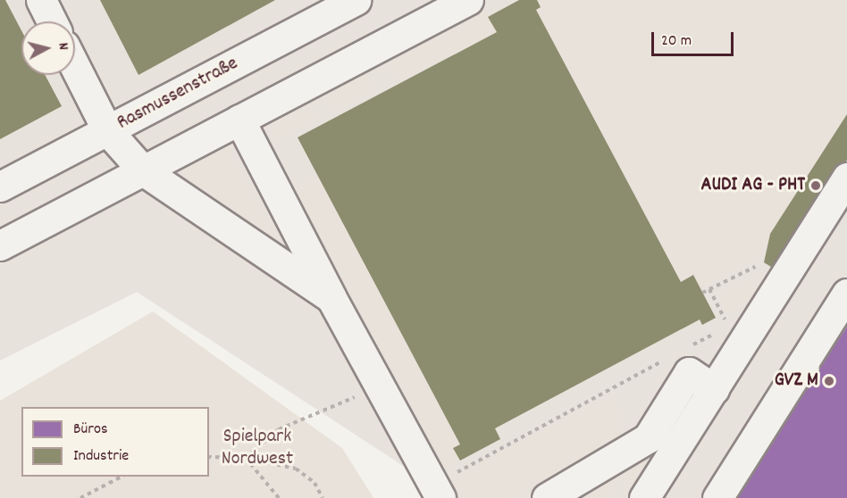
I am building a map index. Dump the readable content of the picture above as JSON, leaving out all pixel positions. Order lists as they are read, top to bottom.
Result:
{
  "streets": {
    "street": ["Rasmussenstraße"]
  },
  "parks": ["Spielpark Nordwest"],
  "places": ["AUDI AG - PHT", "GVZ M"],
  "legend": ["Büros", "Industrie"],
  "scale_bar": "20 m",
  "north": "right"
}
